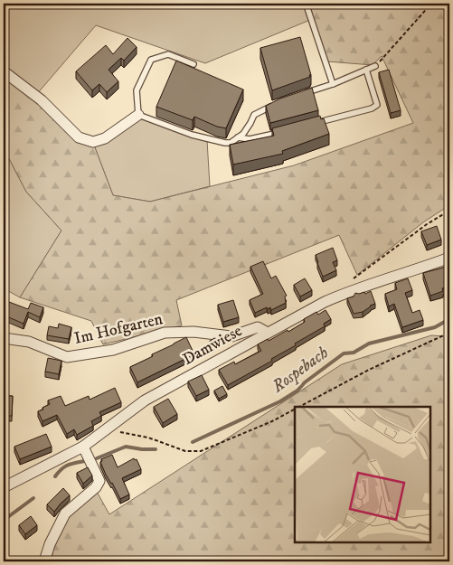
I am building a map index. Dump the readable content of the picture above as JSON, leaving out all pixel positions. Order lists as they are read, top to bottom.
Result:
{
  "streets": {
    "street": ["Im Hofgarten", "Damwiese"]
  },
  "crossings": [
    ["Im Hofgarten", "Damwiese"]
  ],
  "water": ["Rospebach"]
}
